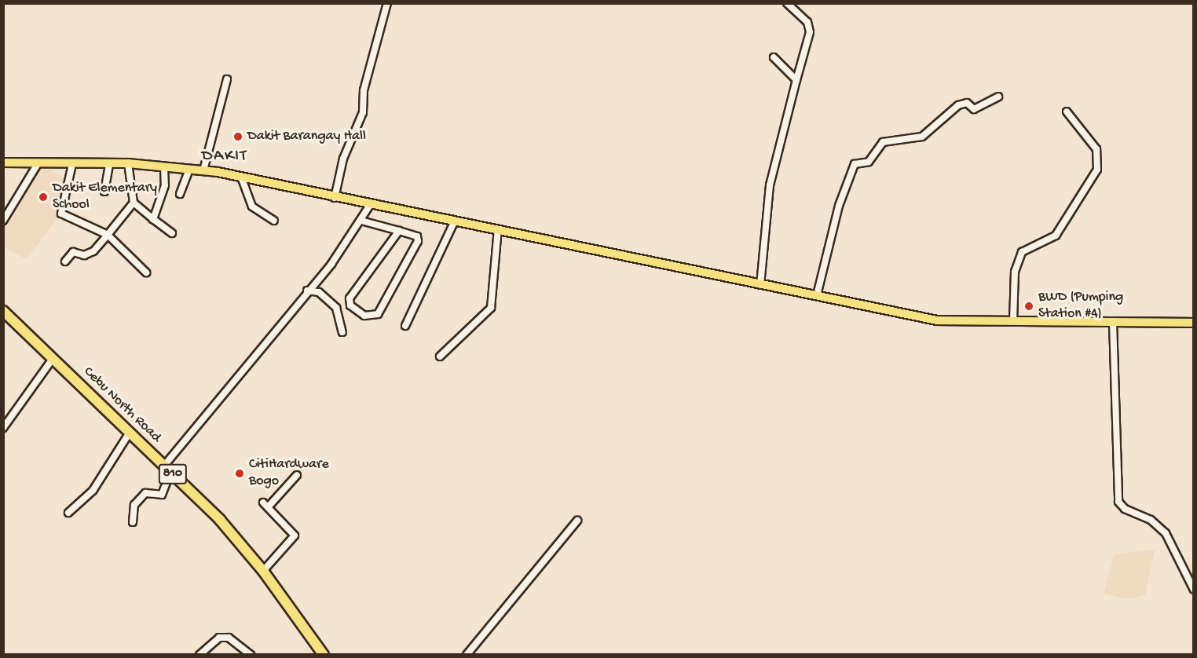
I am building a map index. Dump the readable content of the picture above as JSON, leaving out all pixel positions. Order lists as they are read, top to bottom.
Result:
{
  "streets": {
    "highway": ["Cebu North Road", "810"]
  },
  "districts": ["DAKIT"],
  "places": [
    "Dakit Barangay Hall",
    "Dakit Elementary School",
    "BWD (Pumping Station #4)",
    "CitiHardware Bogo"
  ]
}
